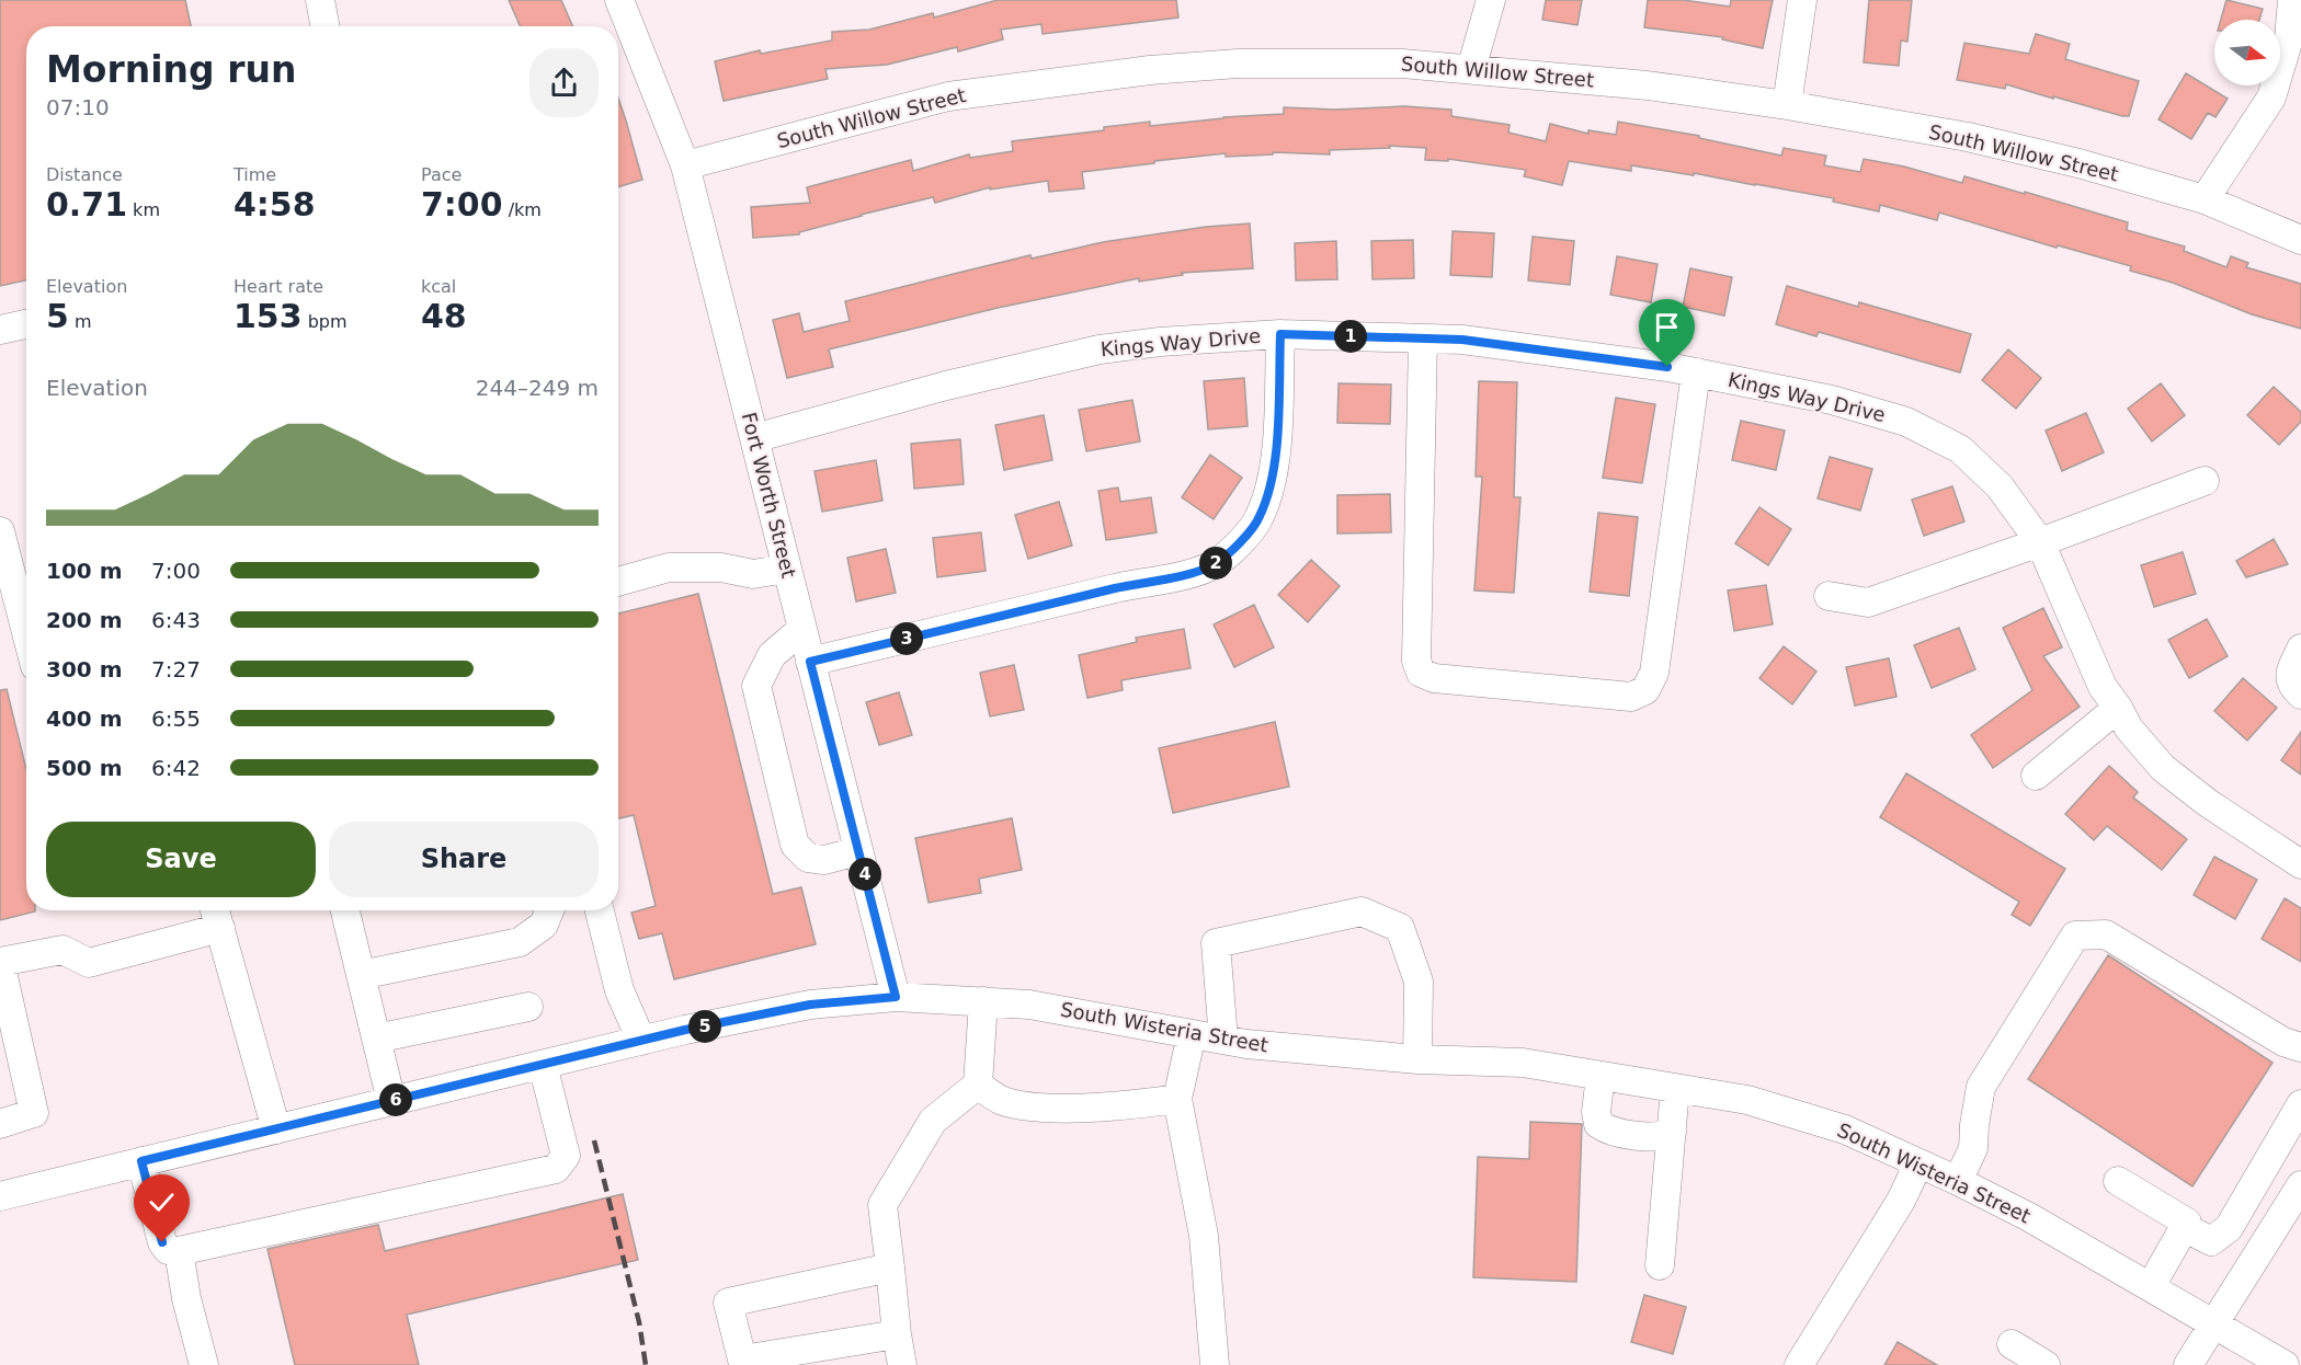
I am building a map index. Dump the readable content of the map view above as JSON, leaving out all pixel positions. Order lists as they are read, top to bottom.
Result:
{
  "streets": {
    "street": [
      "South Willow Street",
      "Kings Way Drive",
      "Fort Worth Street",
      "South Wisteria Street"
    ]
  },
  "crossings": [
    ["South Willow Street", "Fort Worth Street"],
    ["Kings Way Drive", "Fort Worth Street"],
    ["Fort Worth Street", "South Wisteria Street"]
  ],
  "north": "right",
  "page": {
    "heading": ["Morning run", "07:10"],
    "stats": [
      ["Distance", "0.71 km"],
      ["Time", "4:58"],
      ["Pace", "7:00 /km"],
      ["Elevation", "5 m"],
      ["Heart rate", "153 bpm"],
      ["kcal", "48"]
    ],
    "pins": [
      "1",
      "2",
      "3",
      "4",
      "5",
      "6"
    ],
    "chart": ["Elevation", "244–249 m"],
    "list": [
      {
        "name": "100 m",
        "note": "7:00"
      },
      {
        "name": "200 m",
        "note": "6:43"
      },
      {
        "name": "300 m",
        "note": "7:27"
      },
      {
        "name": "400 m",
        "note": "6:55"
      },
      {
        "name": "500 m",
        "note": "6:42"
      }
    ],
    "buttons": ["Save", "Share"]
  }
}
